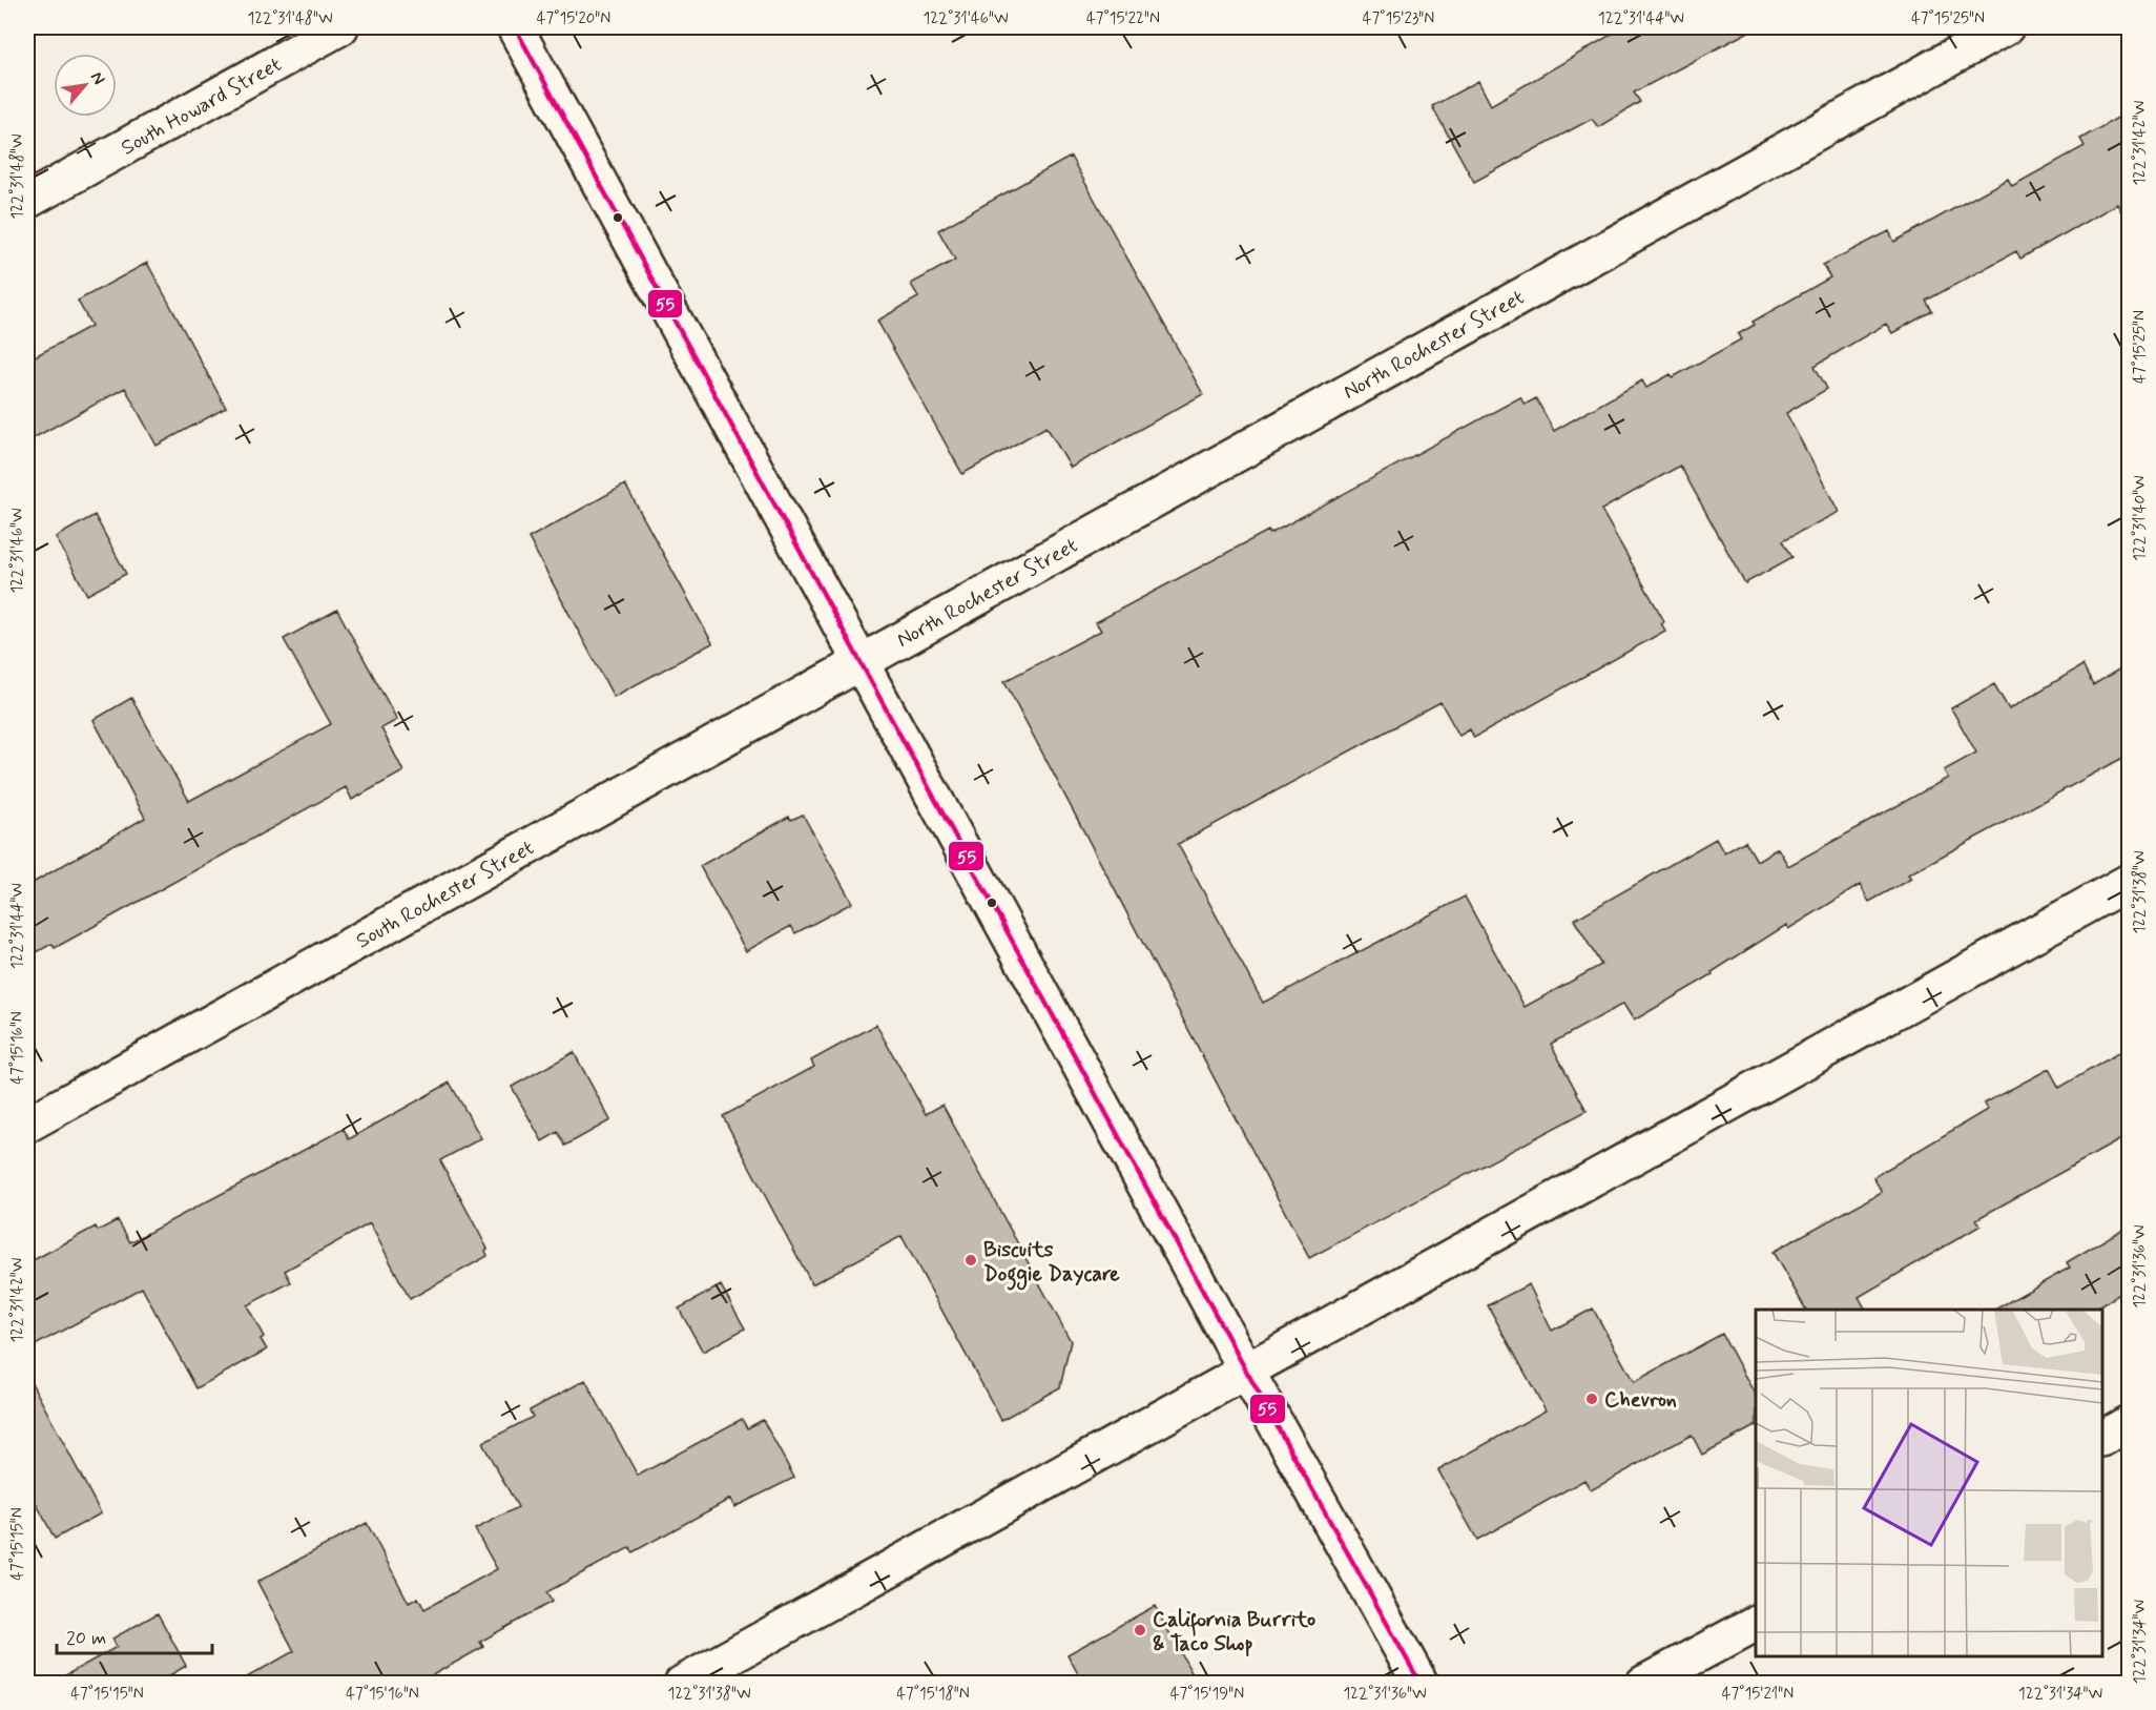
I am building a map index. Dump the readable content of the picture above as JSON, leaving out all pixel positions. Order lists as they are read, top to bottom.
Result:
{
  "streets": {
    "street": ["South Howard Street", "North Rochester Street", "South Rochester Street"]
  },
  "crossings": [
    ["North Rochester Street", "South Rochester Street"]
  ],
  "places": ["Biscuits Doggie Daycare", "Chevron", "California Burrito & Taco Shop"],
  "lines": ["transit line 55"],
  "scale_bar": "20 m",
  "north": "top right",
  "coordinates": [
    "122°31'48\"W",
    "47°15'20\"N",
    "122°31'46\"W",
    "47°15'22\"N",
    "47°15'23\"N",
    "122°31'44\"W",
    "47°15'25\"N",
    "122°31'42\"W",
    "122°31'40\"W",
    "122°31'38\"W",
    "47°15'16\"N",
    "122°31'36\"W",
    "47°15'15\"N",
    "122°31'34\"W",
    "47°15'18\"N",
    "47°15'19\"N",
    "47°15'21\"N"
  ]
}
